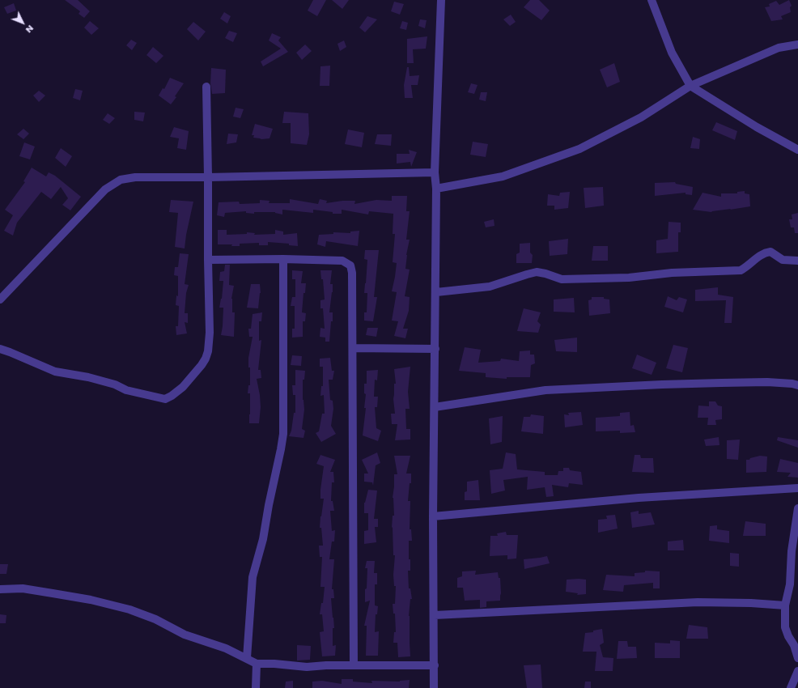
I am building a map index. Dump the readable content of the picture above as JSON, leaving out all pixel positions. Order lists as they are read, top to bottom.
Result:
{
  "north": "bottom right"
}
